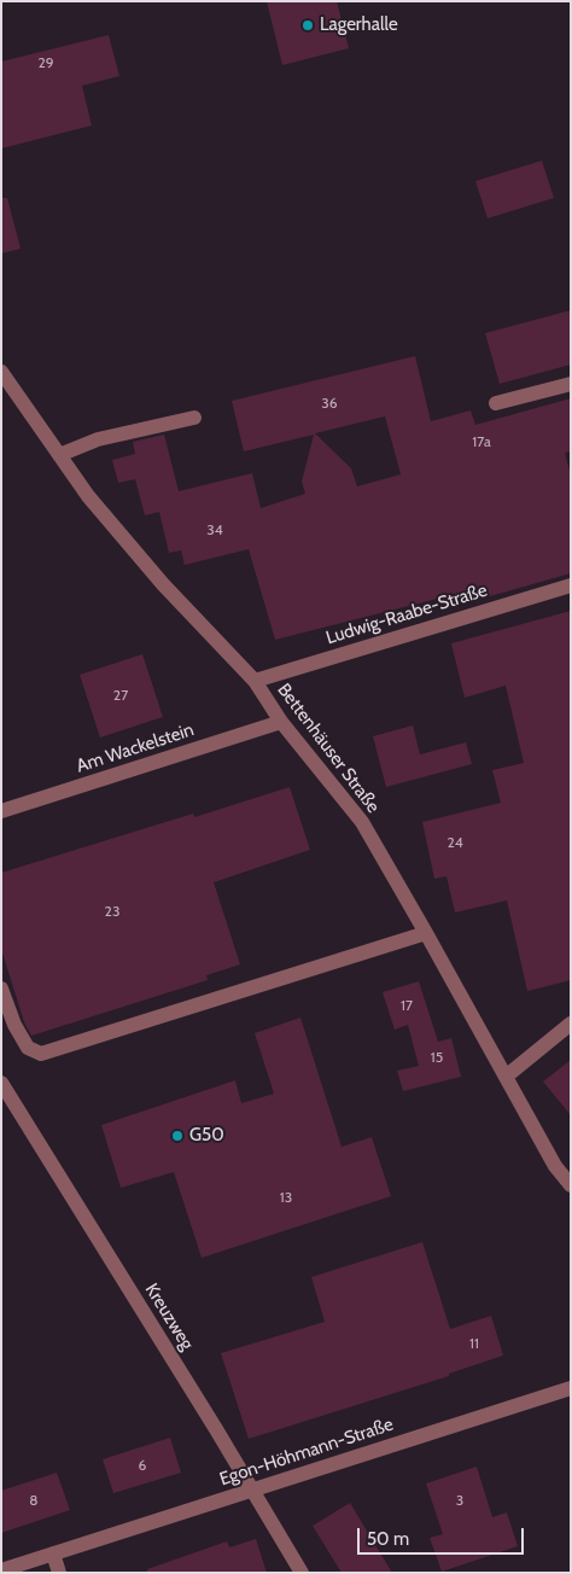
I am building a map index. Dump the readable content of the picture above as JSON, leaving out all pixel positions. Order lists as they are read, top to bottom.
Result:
{
  "streets": {
    "street": [
      "Ludwig-Raabe-Straße",
      "Am Wackelstein",
      "Bettenhäuser Straße",
      "Kreuzweg",
      "Egon-Höhmann-Straße"
    ]
  },
  "crossings": [
    ["Ludwig-Raabe-Straße", "Bettenhäuser Straße"],
    ["Am Wackelstein", "Bettenhäuser Straße"],
    ["Kreuzweg", "Egon-Höhmann-Straße"]
  ],
  "places": ["Lagerhalle", "G50"],
  "house_numbers": [
    "29",
    "36",
    "17a",
    "34",
    "27",
    "24",
    "23",
    "17",
    "15",
    "13",
    "11",
    "6",
    "8",
    "3"
  ],
  "scale_bar": "50 m"
}
